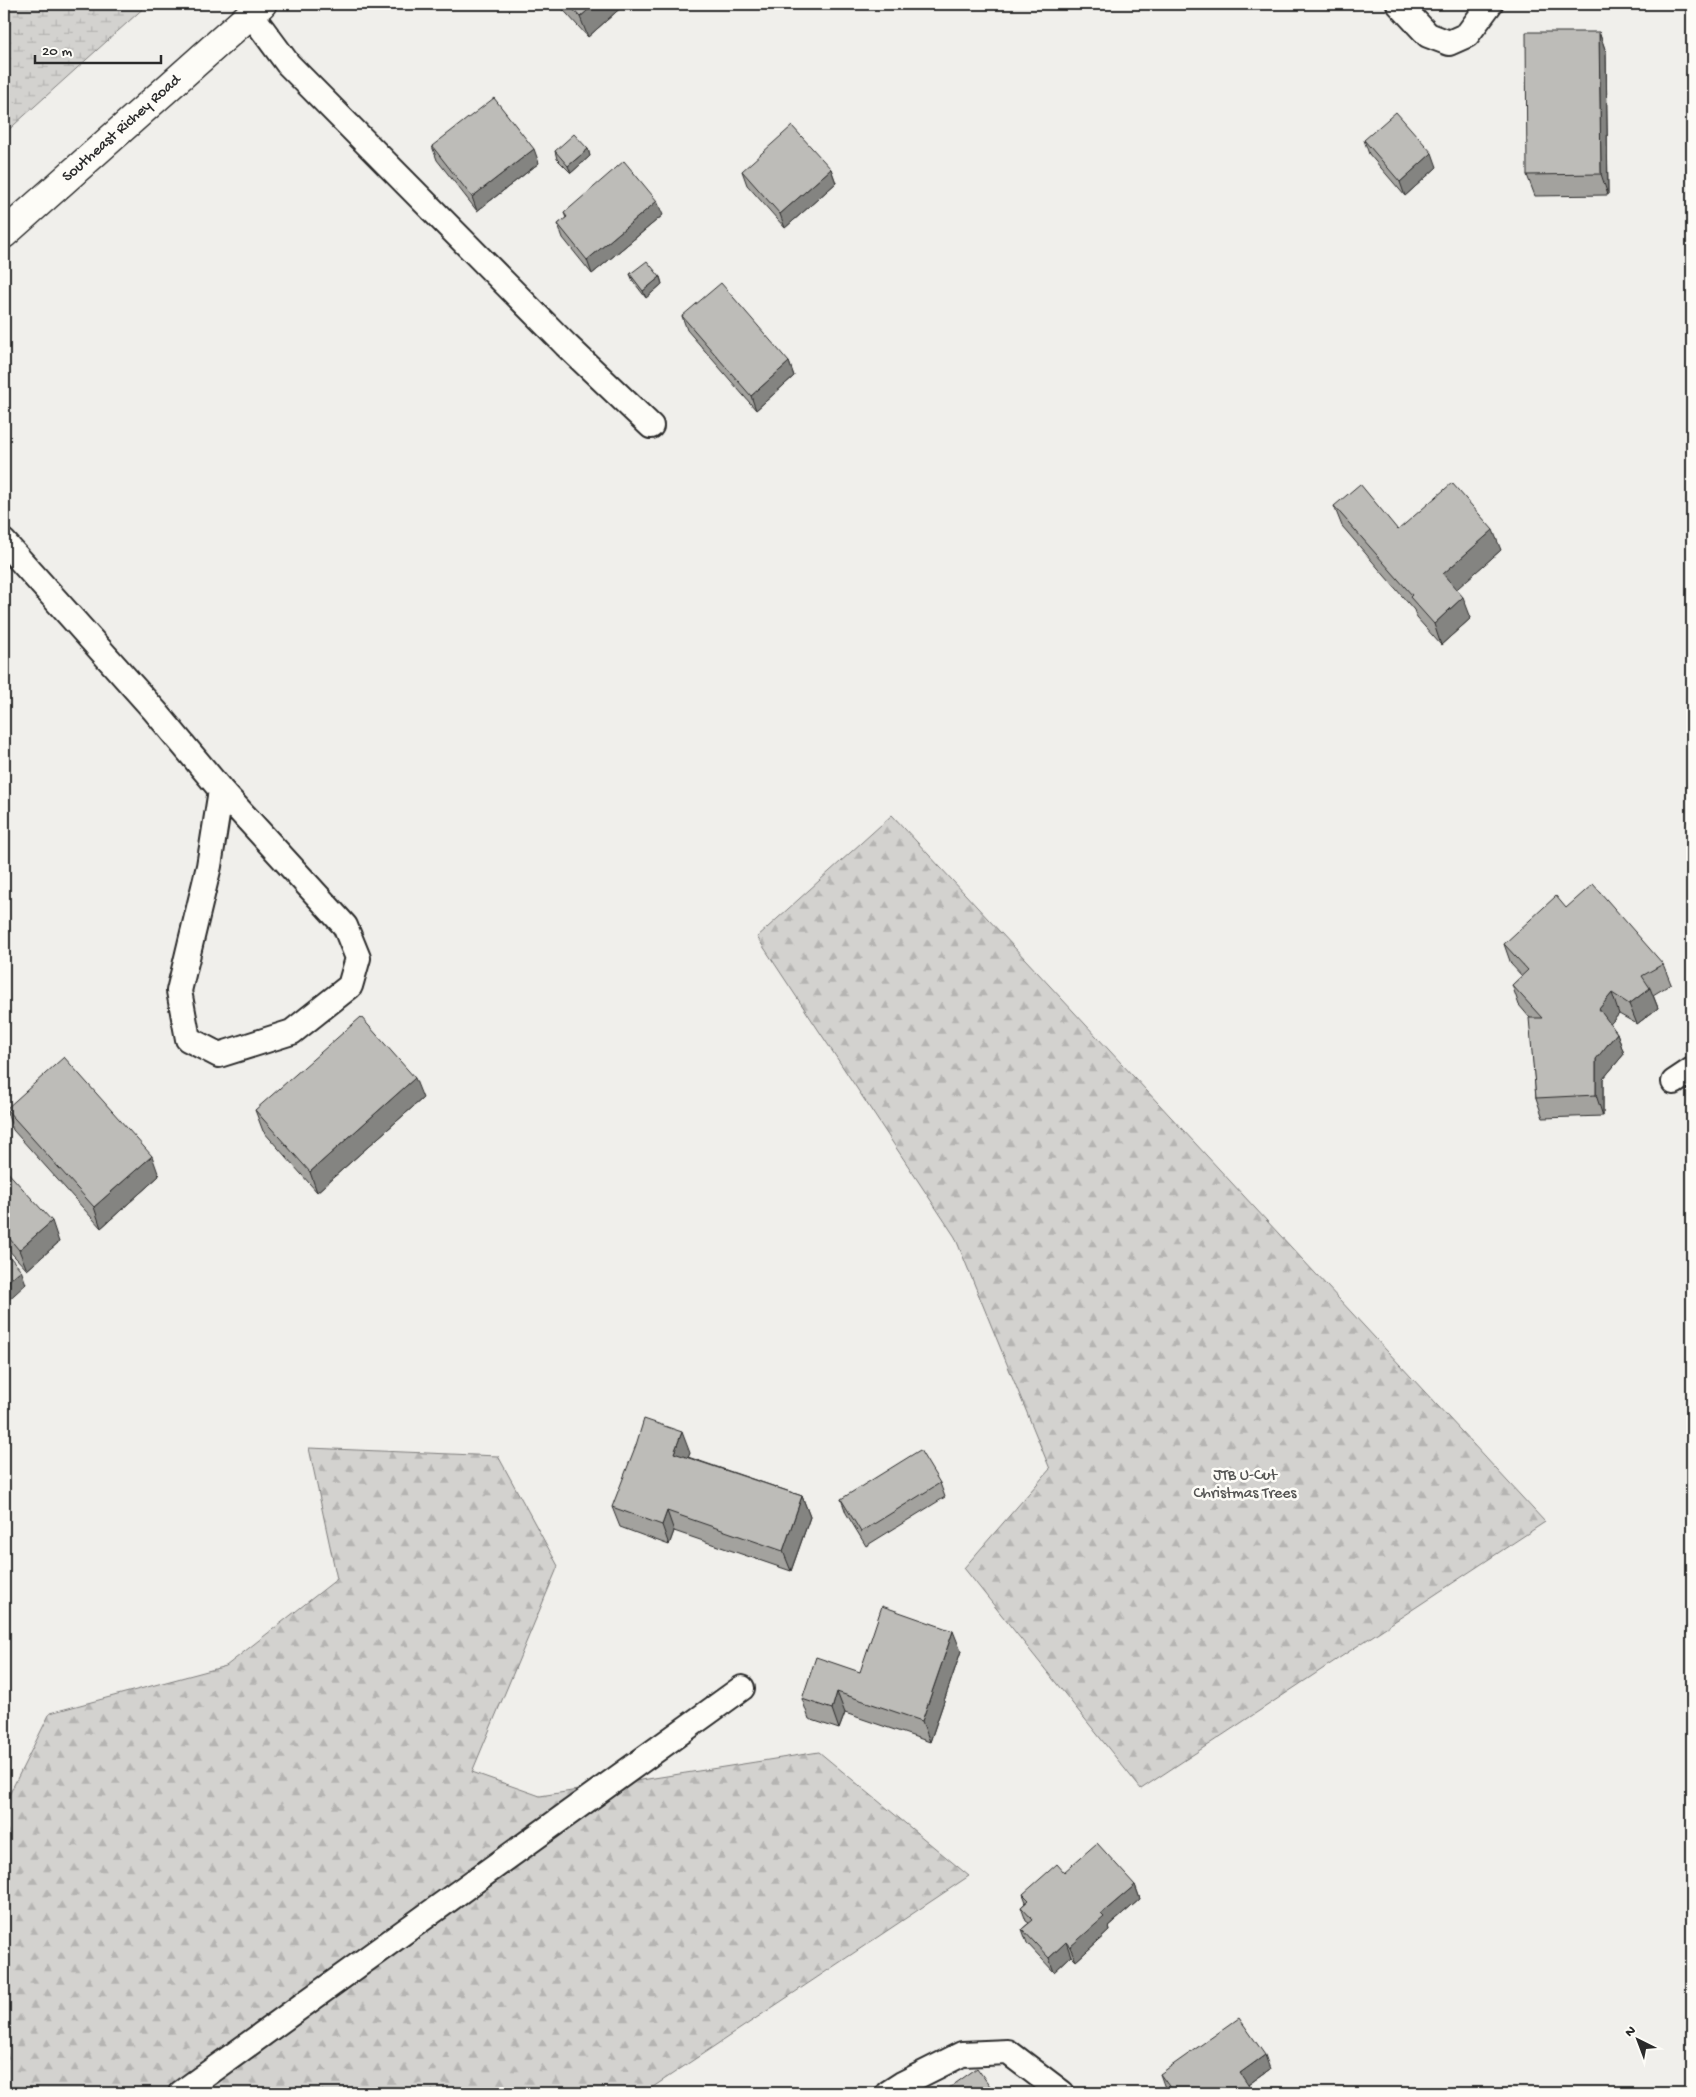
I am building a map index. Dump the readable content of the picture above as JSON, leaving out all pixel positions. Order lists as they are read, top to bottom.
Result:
{
  "streets": {
    "main road": ["Southeast Richey Road"]
  },
  "parks": ["JTB U-Cut Christmas Trees"],
  "scale_bar": "20 m",
  "north": "top left"
}
